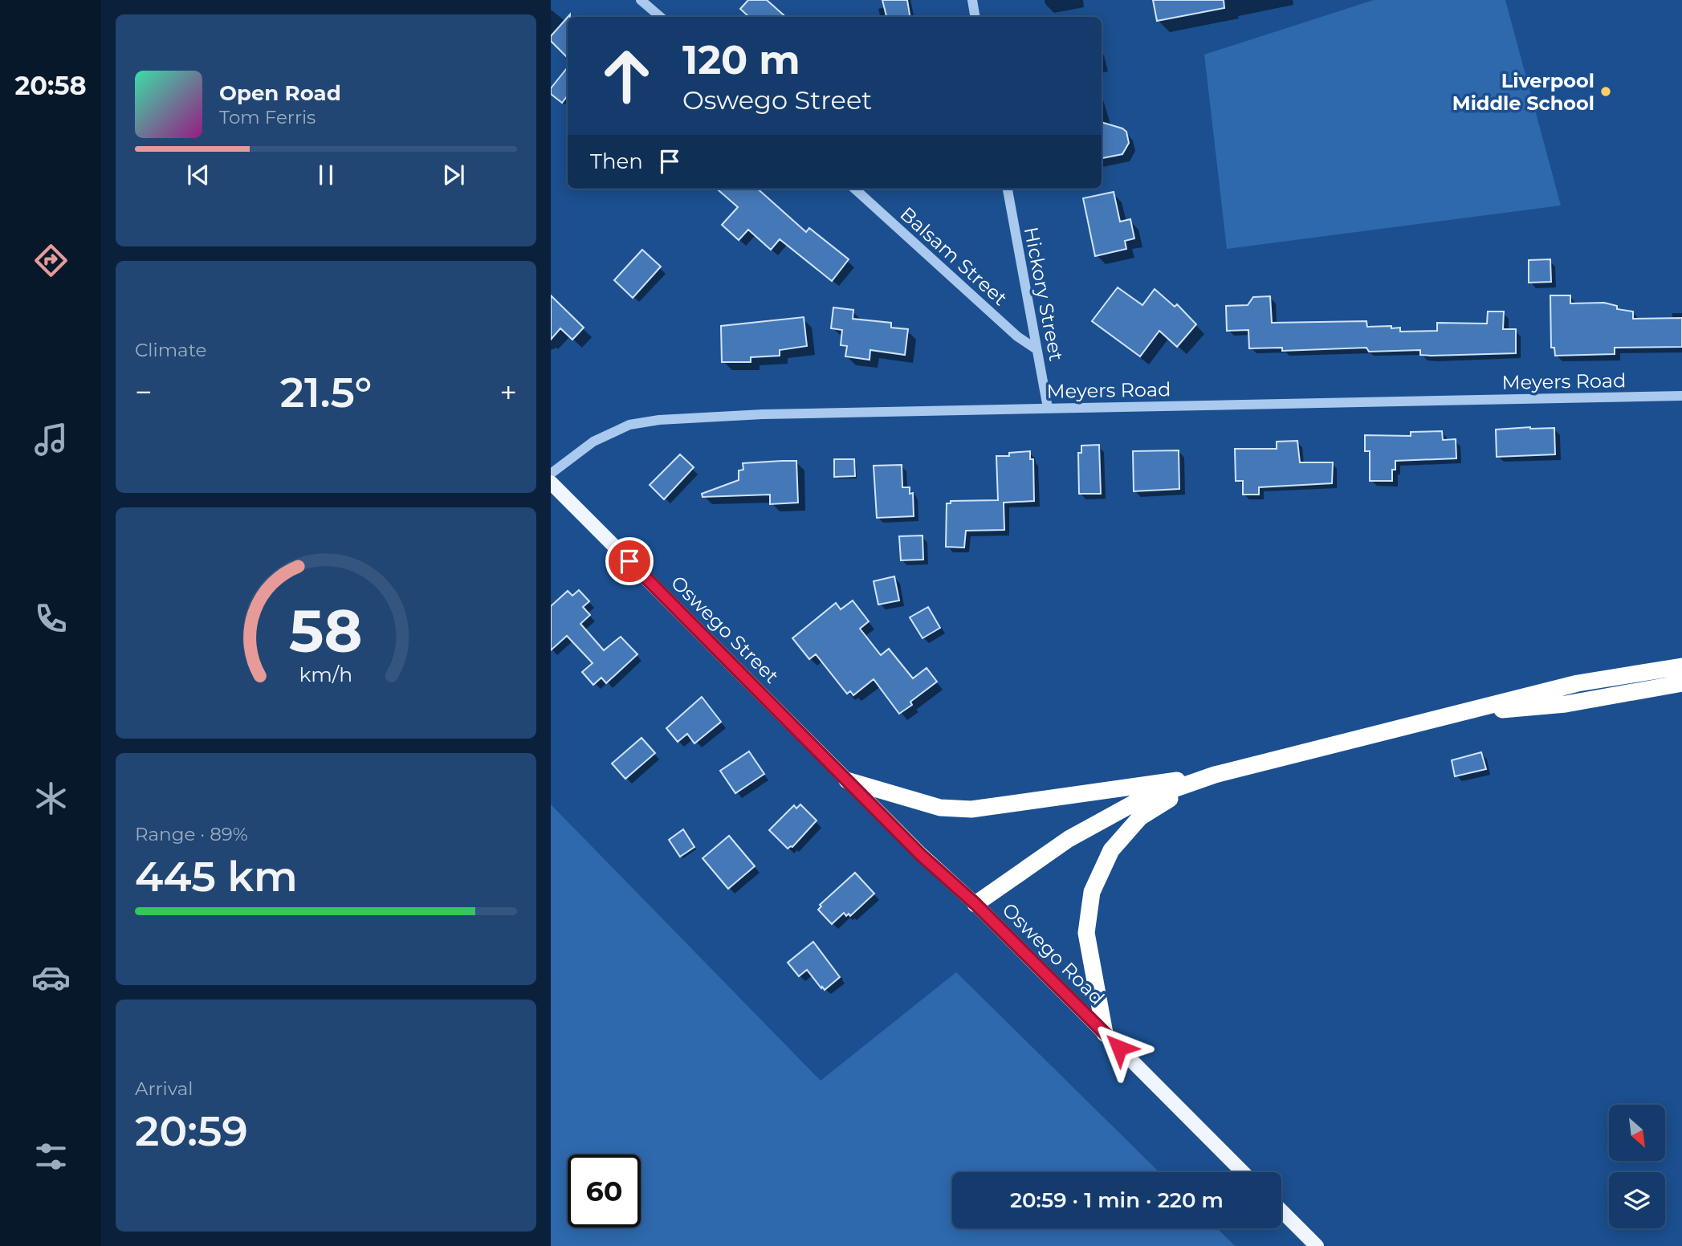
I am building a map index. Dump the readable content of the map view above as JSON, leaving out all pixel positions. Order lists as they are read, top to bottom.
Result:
{
  "streets": {
    "main road": ["Oswego Street", "Oswego Road"],
    "street": ["Balsam Street", "Hickory Street", "Meyers Road"]
  },
  "crossings": [
    ["Balsam Street", "Hickory Street"],
    ["Hickory Street", "Meyers Road"],
    ["Oswego Street", "Oswego Road"]
  ],
  "places": ["Liverpool Middle School"],
  "north": "bottom right",
  "page": {
    "tabs": "20:58",
    "turn": ["120 m", "Oswego Street"],
    "song": ["Open Road", "Tom Ferris"],
    "then": "Then",
    "tile": [
      "Climate",
      ["Range · 89%", "445 km"],
      ["Arrival", "20:59"]
    ],
    "heat": ["−", "21.5°", "+"],
    "limit": "60",
    "trip": "20:59 · 1 min · 220 m",
    "gauge": ["58", "km/h"]
  }
}
